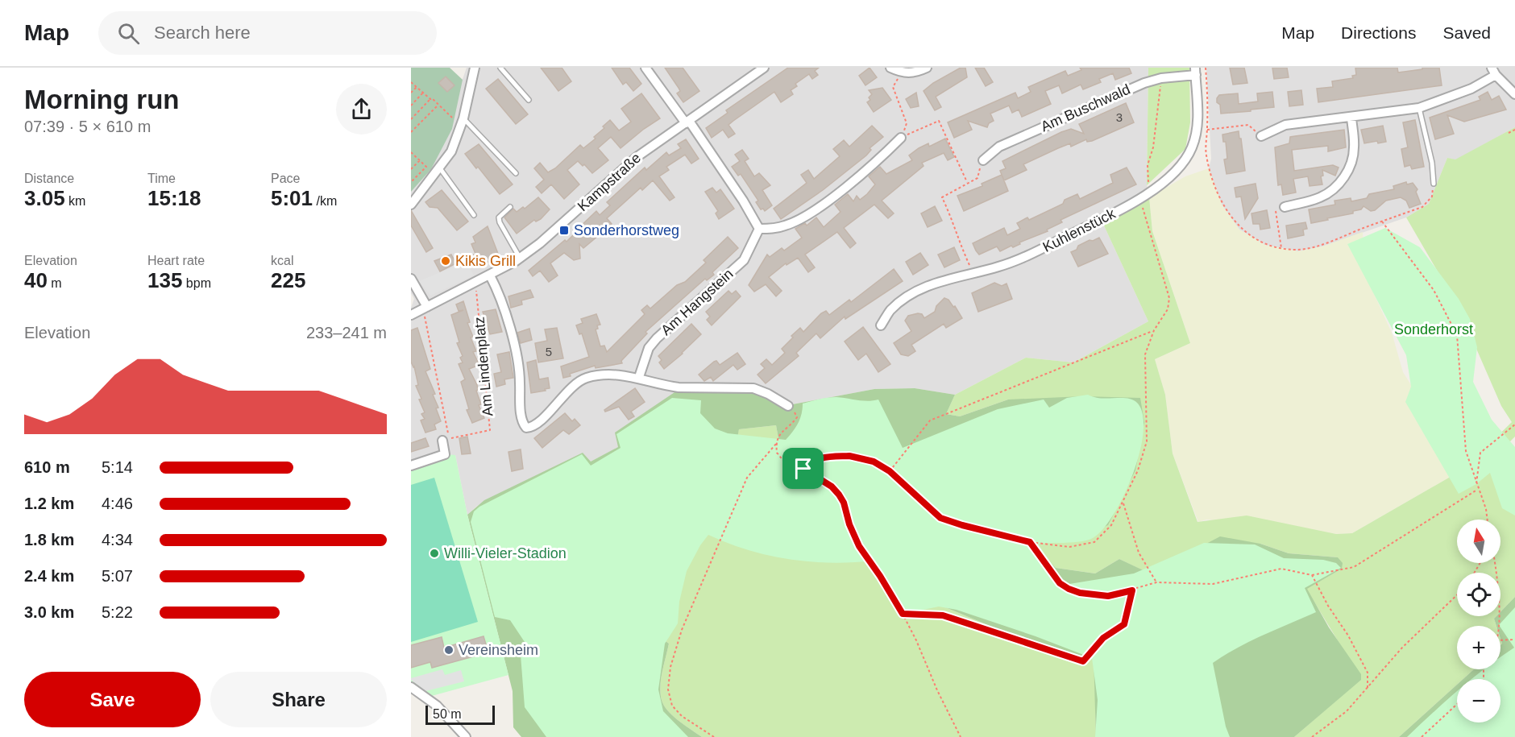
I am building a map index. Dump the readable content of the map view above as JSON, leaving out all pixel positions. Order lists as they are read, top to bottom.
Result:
{
  "streets": {
    "street": [
      "Am Buschwald",
      "Kampstraße",
      "Kuhlenstück",
      "Am Hangstein"
    ],
    "path": ["Am Lindenplatz"]
  },
  "crossings": [
    ["Am Buschwald", "Kuhlenstück"],
    ["Kampstraße", "Am Lindenplatz"]
  ],
  "parks": ["Sonderhorst"],
  "places": {
    "transit": ["Sonderhorstweg"],
    "other": ["Kikis Grill", "Willi-Vieler-Stadion", "Vereinsheim"]
  },
  "house_numbers": ["3", "5"],
  "scale_bar": "50 m",
  "north": "top",
  "page": {
    "header": "Map",
    "search": "Search here",
    "nav": ["Map", "Directions", "Saved"],
    "heading": ["Morning run", "07:39 · 5 × 610 m"],
    "stats": [
      ["Distance", "3.05 km"],
      ["Time", "15:18"],
      ["Pace", "5:01 /km"],
      ["Elevation", "40 m"],
      ["Heart rate", "135 bpm"],
      ["kcal", "225"]
    ],
    "chart": ["Elevation", "233–241 m"],
    "list": [
      {
        "name": "610 m",
        "note": "5:14"
      },
      {
        "name": "1.2 km",
        "note": "4:46"
      },
      {
        "name": "1.8 km",
        "note": "4:34"
      },
      {
        "name": "2.4 km",
        "note": "5:07"
      },
      {
        "name": "3.0 km",
        "note": "5:22"
      }
    ],
    "map_buttons": ["+", "−"],
    "buttons": ["Save", "Share"],
    "scale": "50 m"
  }
}
